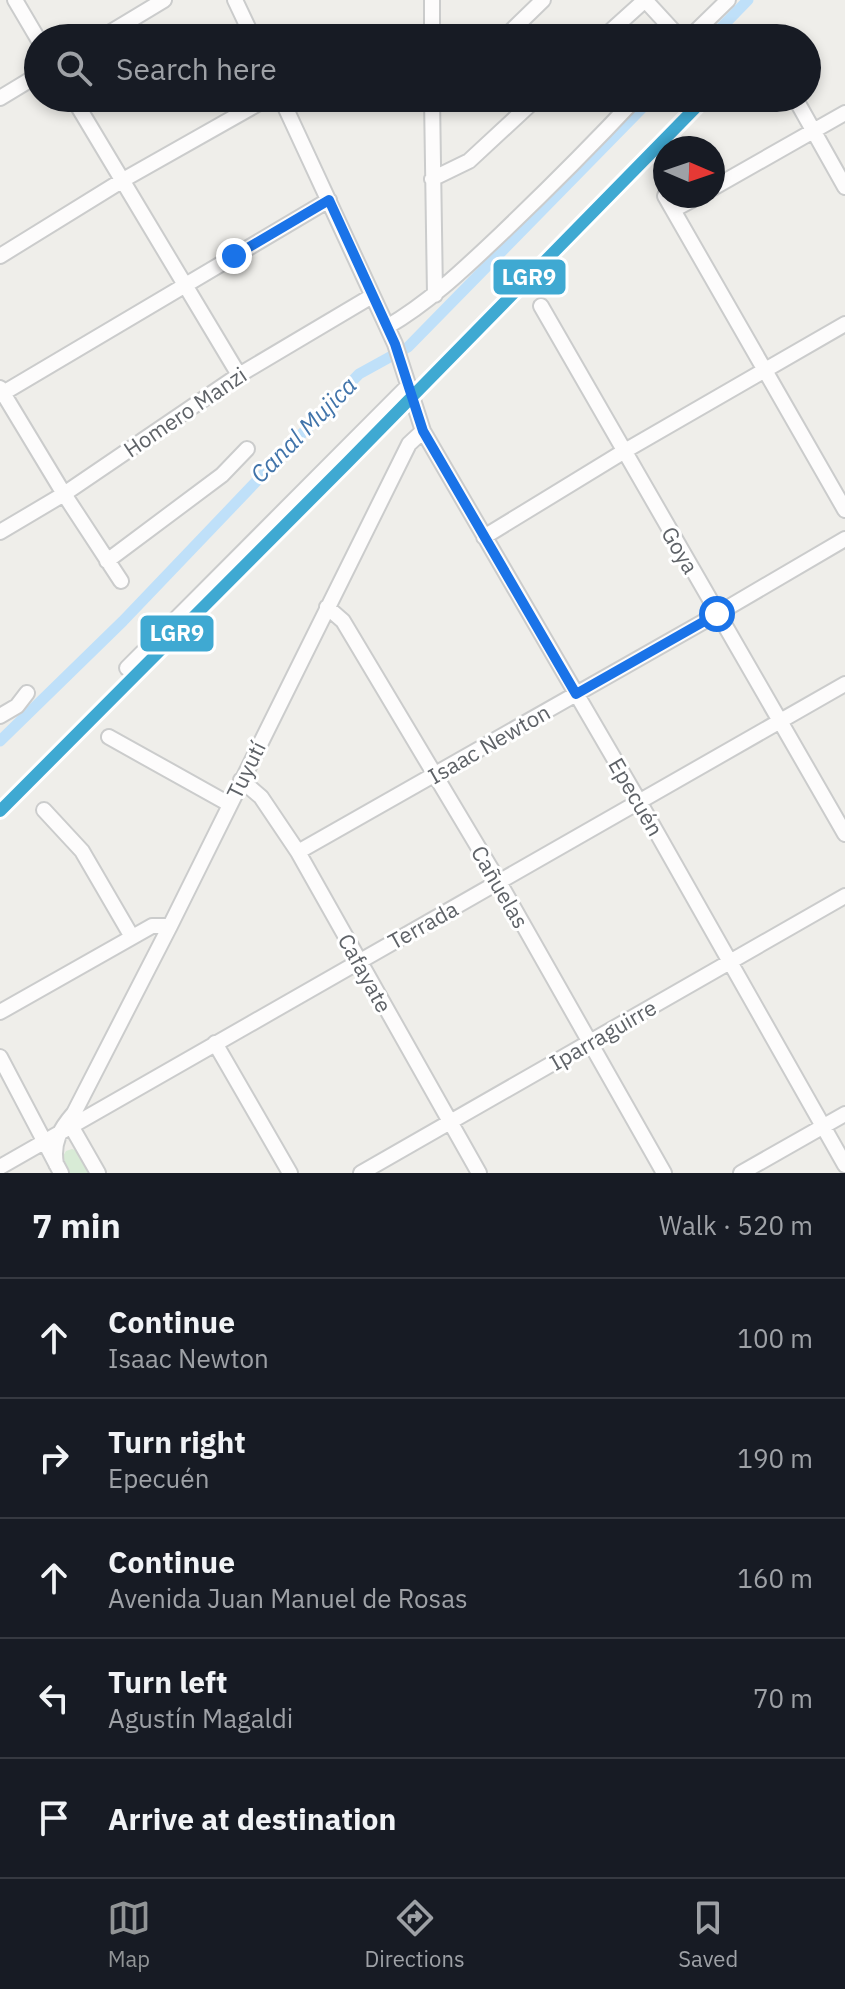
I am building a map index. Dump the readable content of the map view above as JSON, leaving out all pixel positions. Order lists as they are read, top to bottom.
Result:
{
  "streets": {
    "street": [
      "Homero Manzi",
      "Goya",
      "Isaac Newton",
      "Tuyutí",
      "Epecuén",
      "Cañuelas",
      "Terrada",
      "Cafayate",
      "Iparraguirre"
    ]
  },
  "crossings": [
    ["Homero Manzi", "Epecuén"],
    ["Goya", "Isaac Newton"],
    ["Goya", "Terrada"],
    ["Isaac Newton", "Epecuén"],
    ["Isaac Newton", "Cañuelas"],
    ["Isaac Newton", "Cafayate"],
    ["Tuyutí", "Epecuén"],
    ["Tuyutí", "Cañuelas"],
    ["Tuyutí", "Terrada"],
    ["Tuyutí", "Cafayate"],
    ["Epecuén", "Terrada"],
    ["Epecuén", "Iparraguirre"],
    ["Cañuelas", "Terrada"],
    ["Cañuelas", "Iparraguirre"],
    ["Terrada", "Cafayate"],
    ["Cafayate", "Iparraguirre"]
  ],
  "water": ["Canal Mujica"],
  "lines": ["transit line LGR9"],
  "north": "right",
  "page": {
    "search": "Search here",
    "heading": ["7 min", "Walk · 520 m"],
    "list": [
      ["Continue", "Isaac Newton", "100 m"],
      ["Turn right", "Epecuén", "190 m"],
      ["Continue", "Avenida Juan Manuel de Rosas", "160 m"],
      ["Turn left", "Agustín Magaldi", "70 m"],
      "Arrive at destination"
    ],
    "nav": ["Map", "Directions", "Saved"]
  }
}
